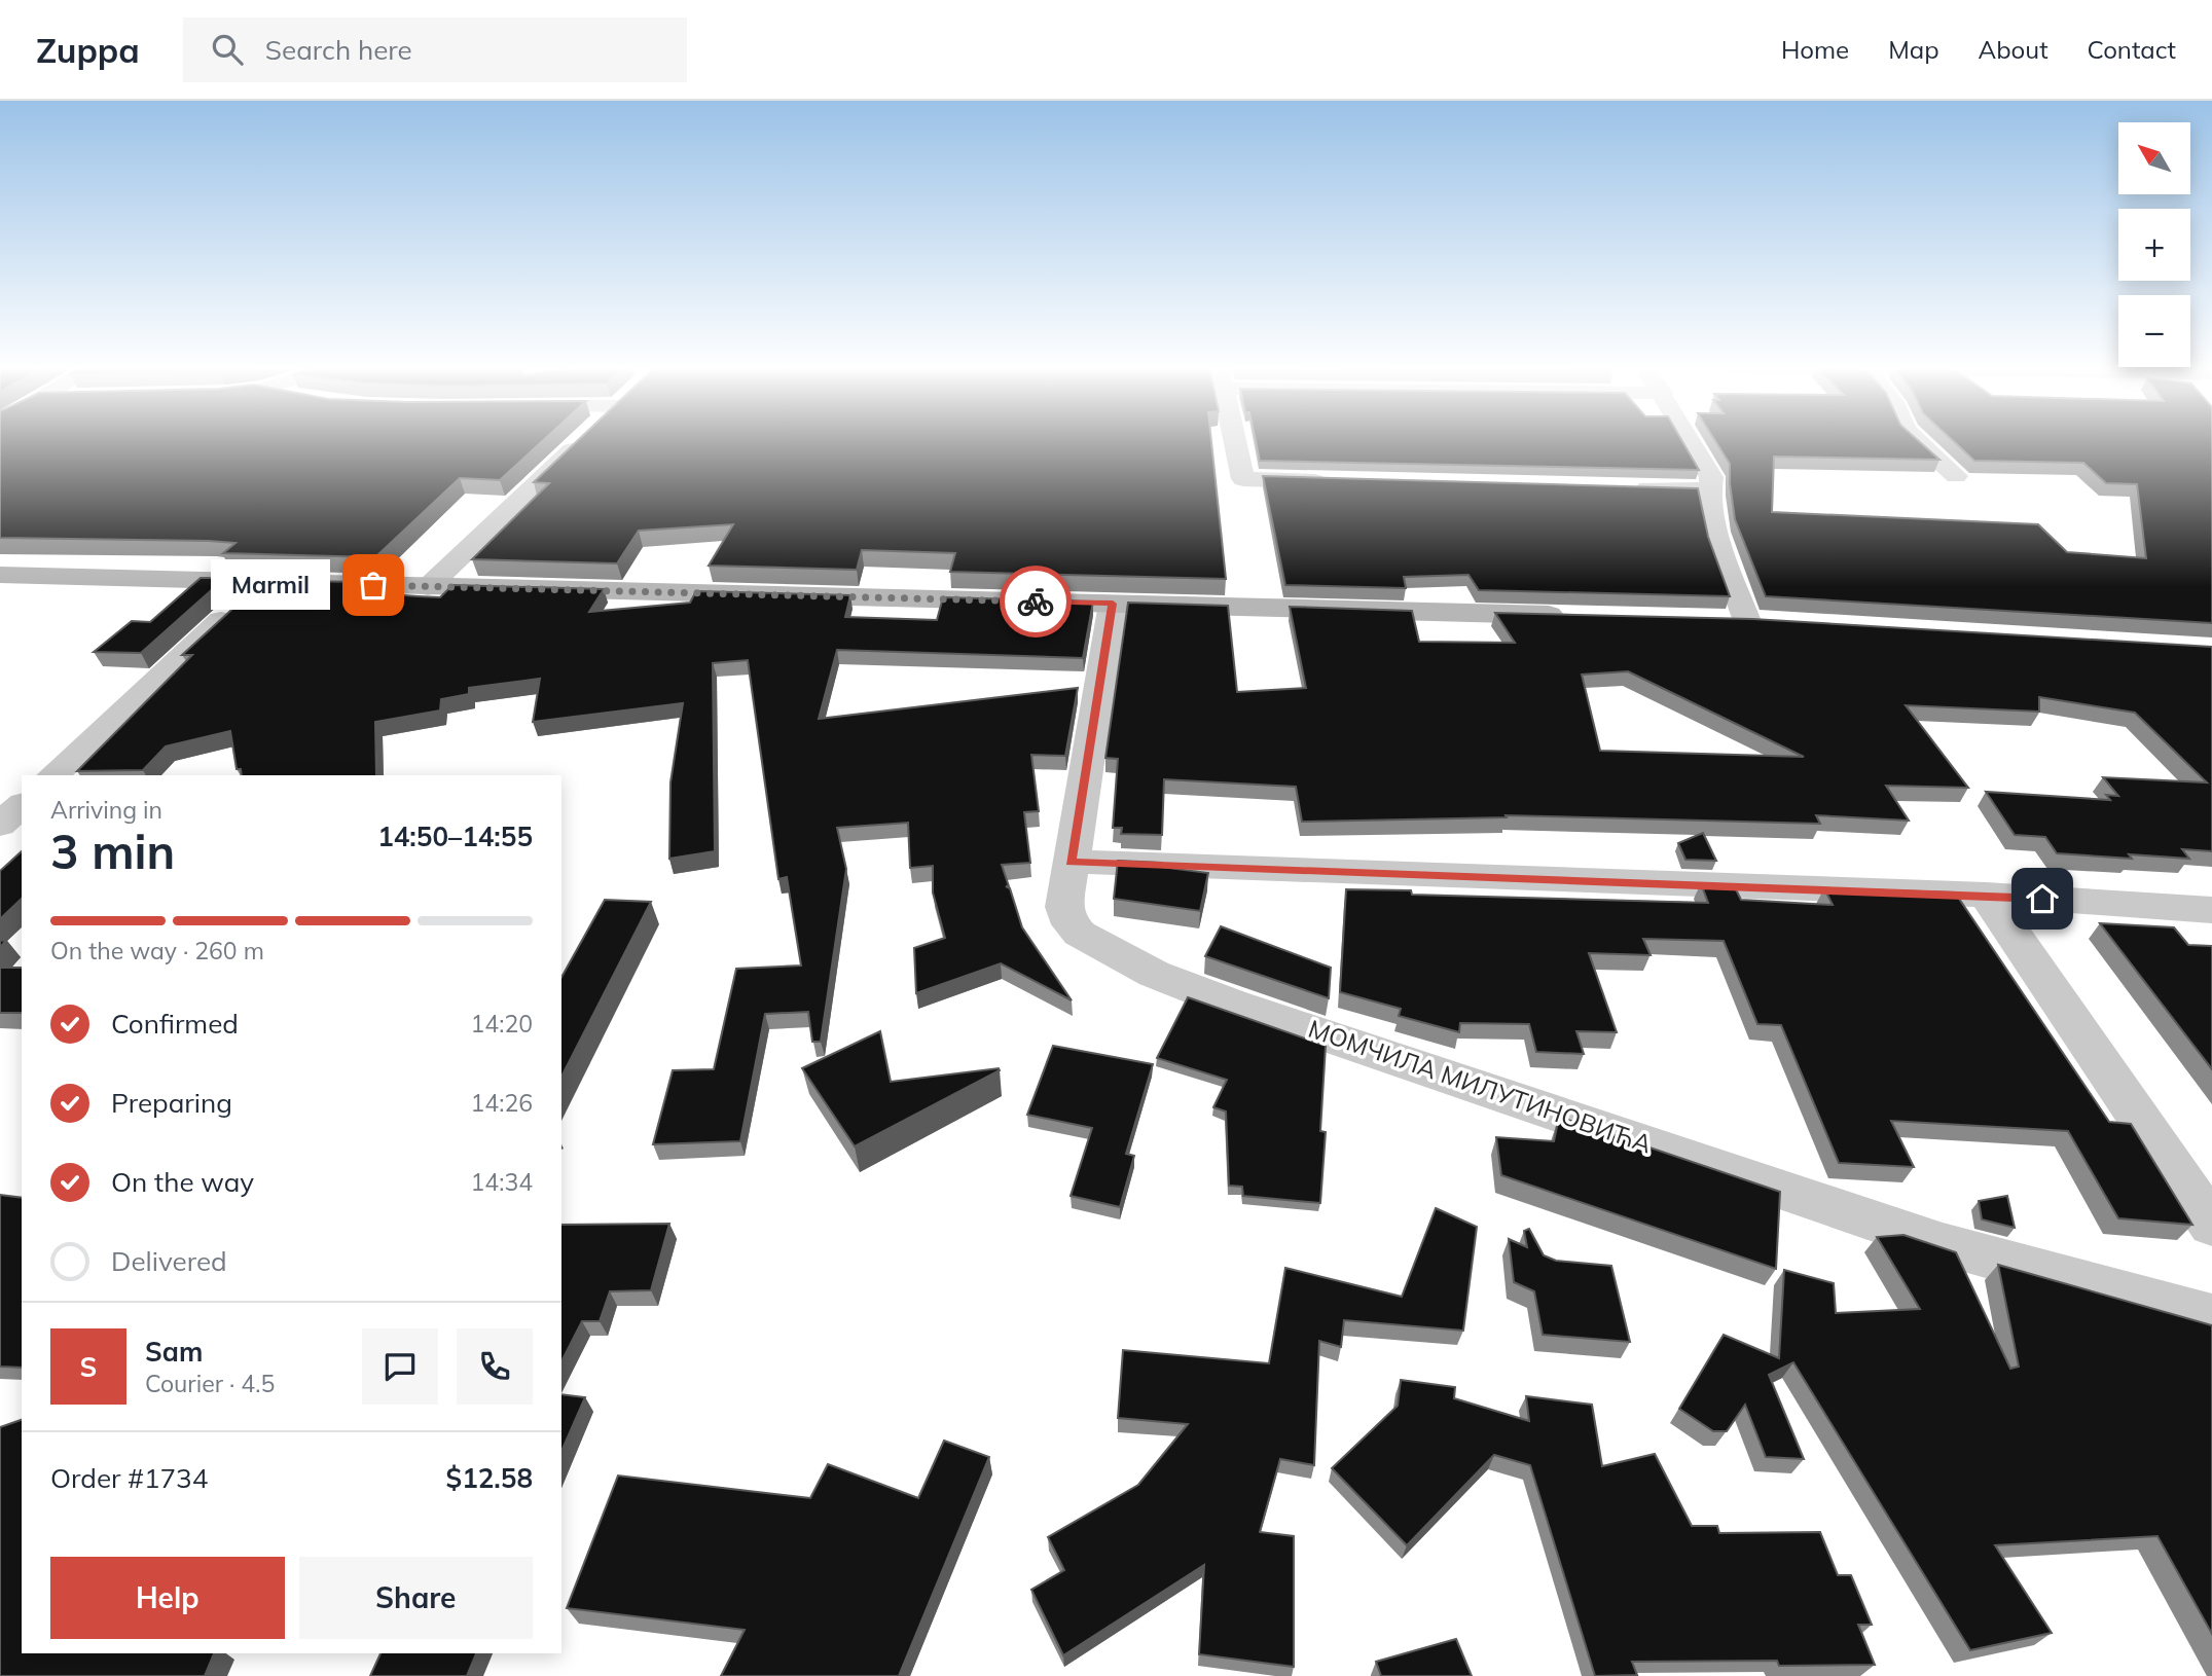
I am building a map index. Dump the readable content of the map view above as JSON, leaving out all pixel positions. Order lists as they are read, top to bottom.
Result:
{
  "streets": {
    "street": ["МОМЧИЛА МИЛУТИНОВИЋА"]
  },
  "places": ["Marmil"],
  "north": "top left",
  "page": {
    "header": "Zuppa",
    "search": "Search here",
    "nav": [
      "Home",
      "Map",
      "About",
      "Contact"
    ],
    "map_buttons": ["+", "−"],
    "bubble": "Marmil",
    "heading": ["3 min", "Arriving in", "14:50–14:55"],
    "panel": [
      "Sam",
      "Courier · 4.5",
      "Order #1734",
      "$12.58"
    ],
    "bar": "On the way · 260 m",
    "list": [
      ["Confirmed", "14:20"],
      ["Preparing", "14:26"],
      ["On the way", "14:34"],
      "Delivered"
    ],
    "round": "S",
    "buttons": ["Help", "Share"]
  }
}
